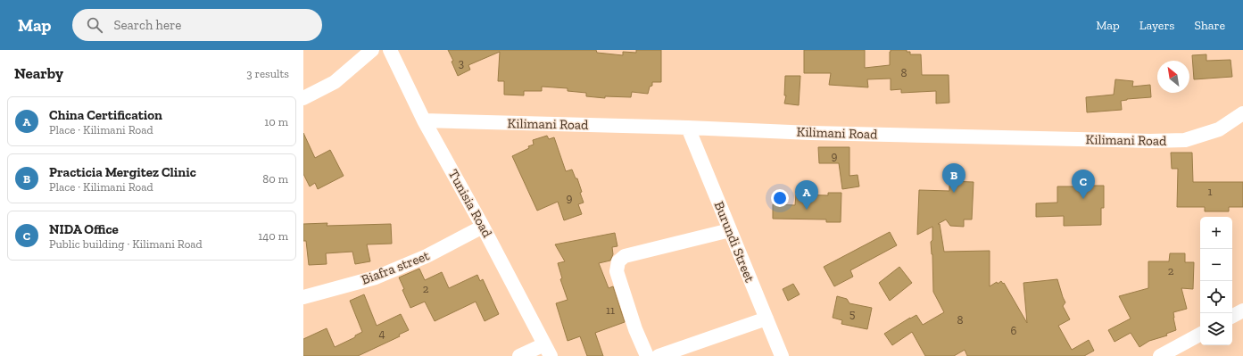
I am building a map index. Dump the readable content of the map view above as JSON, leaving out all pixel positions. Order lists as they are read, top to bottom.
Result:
{
  "streets": {
    "street": [
      "Kilimani Road",
      "Tunisia Road",
      "Burundi Street",
      "Biafra street"
    ]
  },
  "crossings": [
    ["Kilimani Road", "Tunisia Road"],
    ["Kilimani Road", "Burundi Street"],
    ["Tunisia Road", "Biafra street"]
  ],
  "house_numbers": [
    "3",
    "8",
    "9",
    "1",
    "9",
    "2",
    "2",
    "11",
    "5",
    "8",
    "6",
    "4"
  ],
  "north": "top left",
  "page": {
    "header": "Map",
    "search": "Search here",
    "nav": ["Map", "Layers", "Share"],
    "heading": ["Nearby", "3 results"],
    "list": [
      {
        "mark": "A",
        "name": "China Certification",
        "note": "Place · Kilimani Road",
        "value": "10 m"
      },
      {
        "mark": "B",
        "name": "Practicia Mergitez Clinic",
        "note": "Place · Kilimani Road",
        "value": "80 m"
      },
      {
        "mark": "C",
        "name": "NIDA Office",
        "note": "Public building · Kilimani Road",
        "value": "140 m"
      }
    ],
    "pins": ["B", "C", "A"],
    "map_buttons": ["+", "−"]
  }
}
